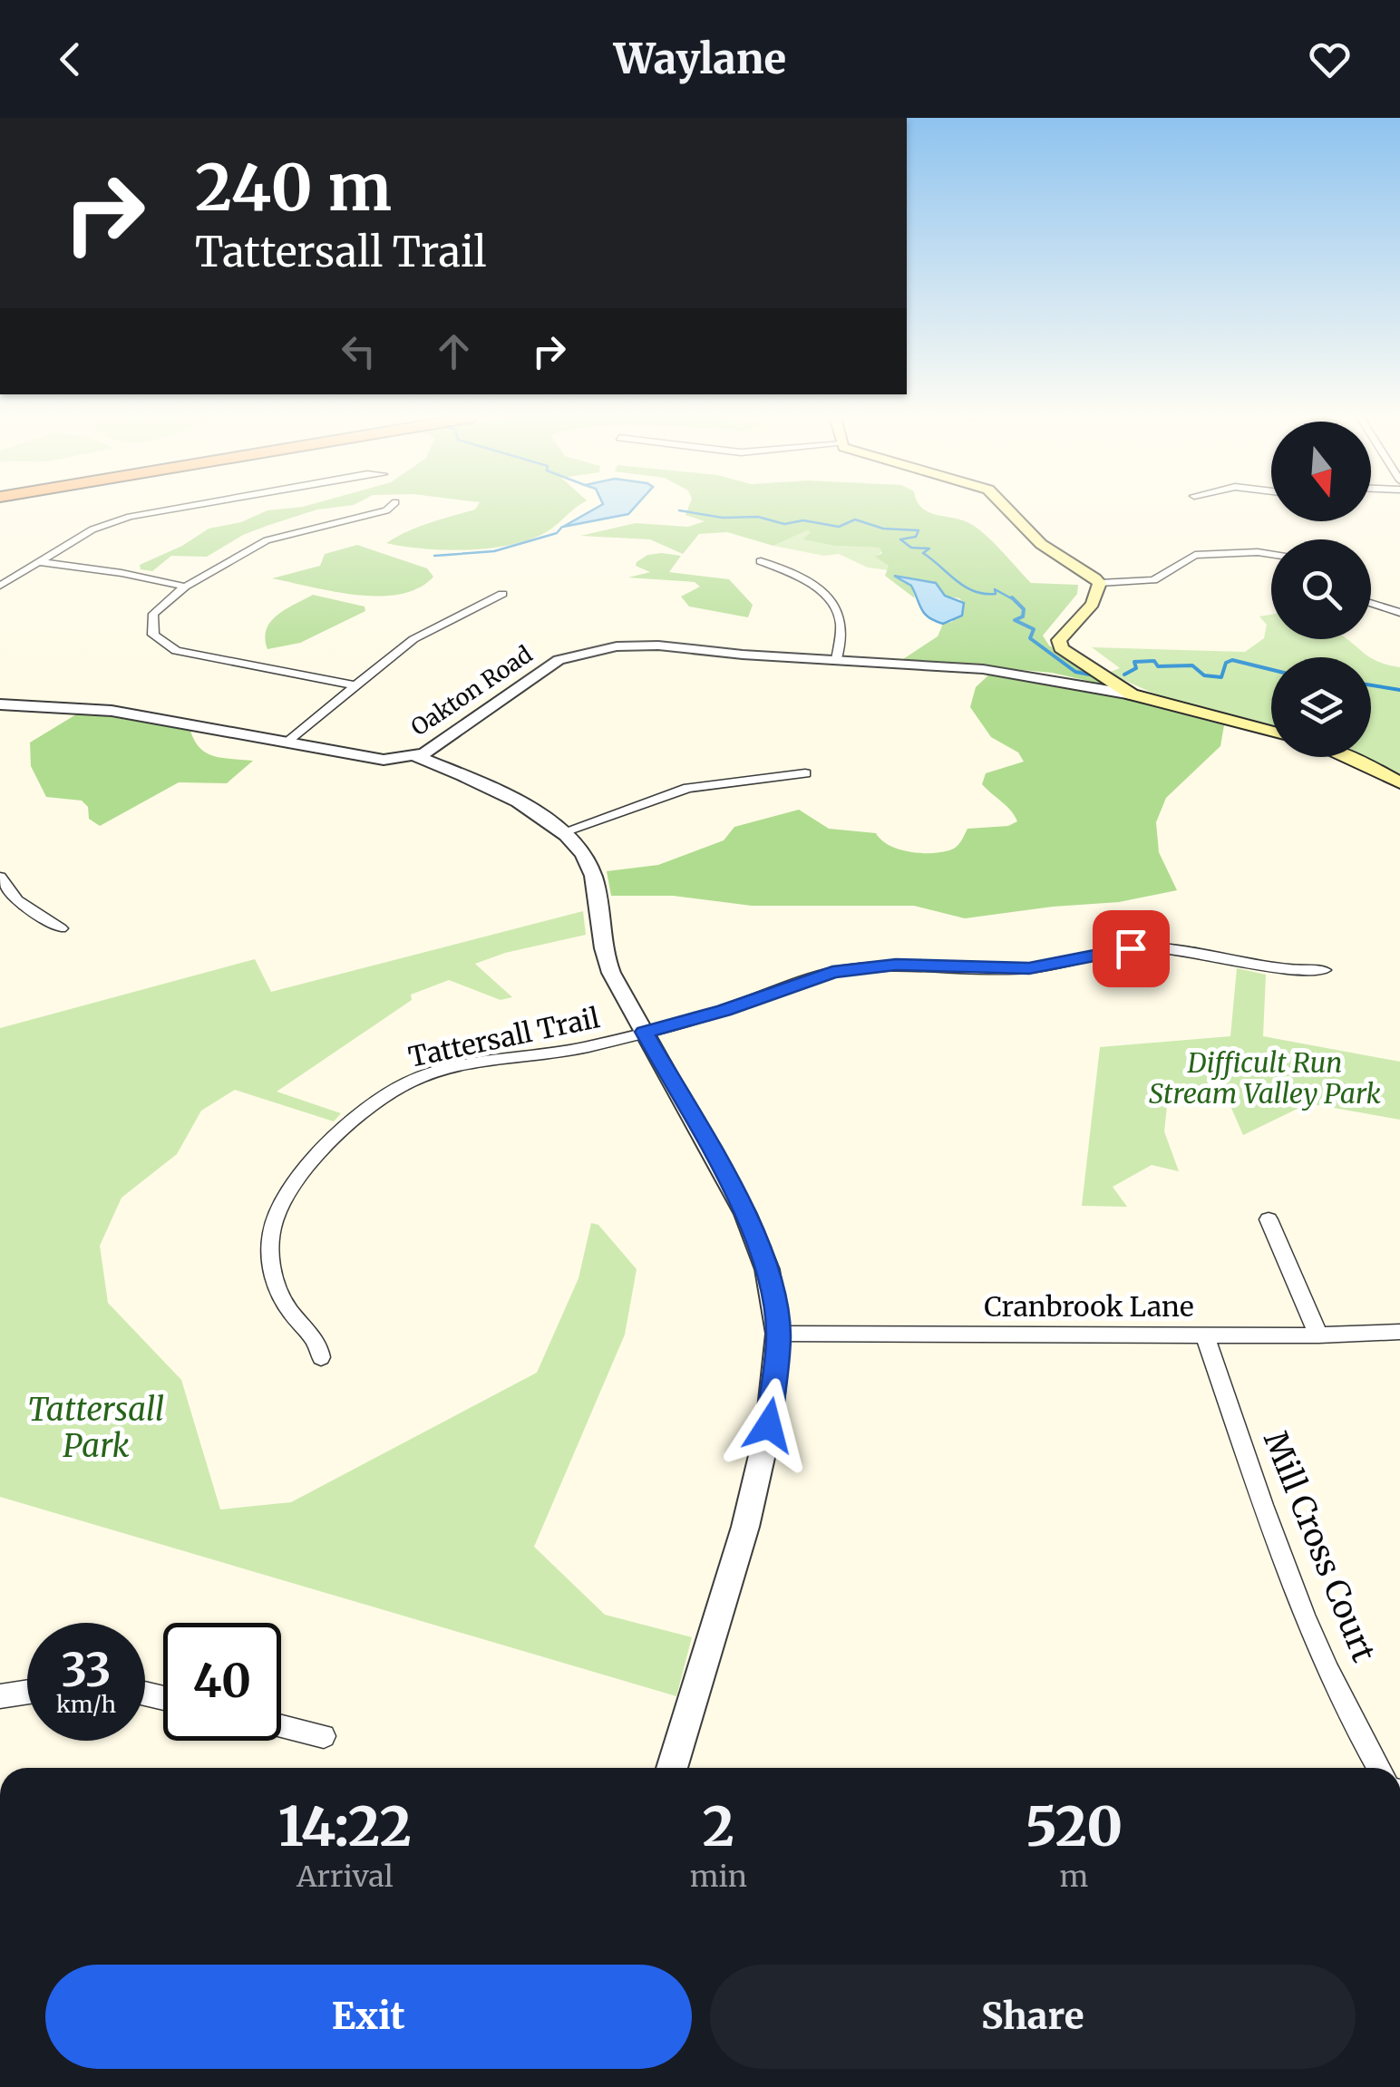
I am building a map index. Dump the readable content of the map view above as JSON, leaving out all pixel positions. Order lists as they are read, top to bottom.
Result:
{
  "streets": {
    "street": [
      "Oakton Road",
      "Tattersall Trail",
      "Cranbrook Lane",
      "Mill Cross Court"
    ]
  },
  "crossings": [
    ["Cranbrook Lane", "Mill Cross Court"]
  ],
  "parks": ["Difficult Run Stream Valley Park", "Tattersall Park"],
  "north": "bottom",
  "page": {
    "header": "Waylane",
    "turn": ["240 m", "Tattersall Trail"],
    "speed": "33 km/h",
    "limit": "40",
    "eta": [
      "14:22",
      "Arrival",
      "2",
      "min",
      "520",
      "m"
    ],
    "buttons": ["Exit", "Share"]
  }
}
